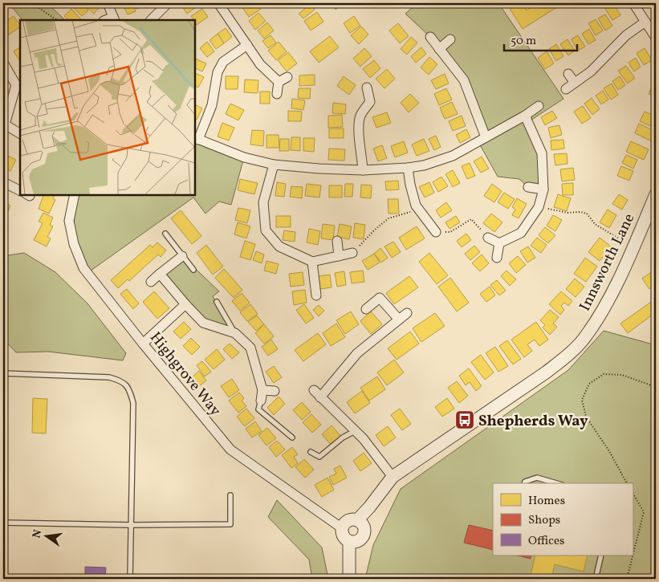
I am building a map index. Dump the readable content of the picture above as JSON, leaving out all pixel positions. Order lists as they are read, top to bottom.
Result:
{
  "streets": {
    "street": ["Innsworth Lane", "Highgrove Way"]
  },
  "crossings": [
    ["Innsworth Lane", "Highgrove Way"]
  ],
  "places": {
    "bus stop": ["Shepherds Way"]
  },
  "legend": ["Homes", "Shops", "Offices"],
  "scale_bar": "50 m",
  "north": "left"
}
